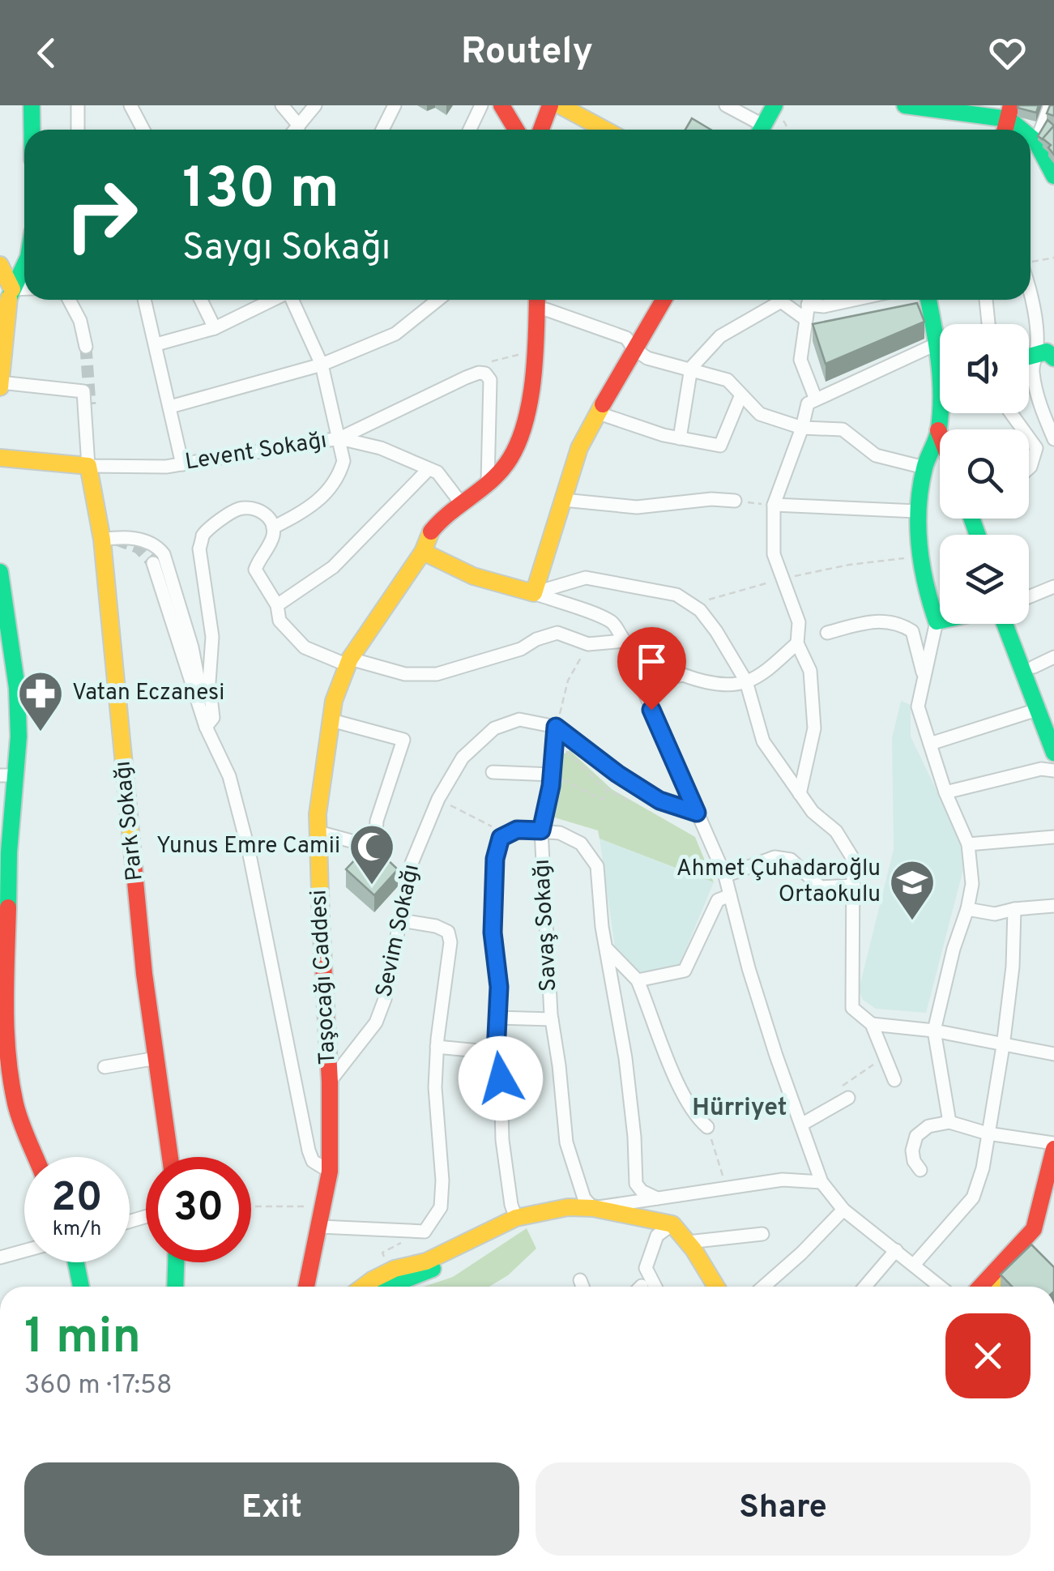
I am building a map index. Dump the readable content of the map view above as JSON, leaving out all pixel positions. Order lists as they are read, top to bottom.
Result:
{
  "streets": {
    "street": [
      "Levent Sokağı",
      "Park Sokağı",
      "Savaş Sokağı",
      "Sevim Sokağı",
      "Taşocağı Caddesi"
    ]
  },
  "crossings": [
    ["Levent Sokağı", "Park Sokağı"],
    ["Savaş Sokağı", "Sevim Sokağı"],
    ["Sevim Sokağı", "Taşocağı Caddesi"]
  ],
  "districts": ["Hürriyet"],
  "places": {
    "pharmacy": ["Vatan Eczanesi"],
    "mosque": ["Yunus Emre Camii"],
    "school or university": ["Ahmet Çuhadaroğlu Ortaokulu"]
  },
  "page": {
    "header": "Routely",
    "turn": ["130 m", "Saygı Sokağı"],
    "speed": "20 km/h",
    "limit": "30",
    "heading": ["1 min", "360 m · 17:58"],
    "buttons": ["Exit", "Share"]
  }
}
